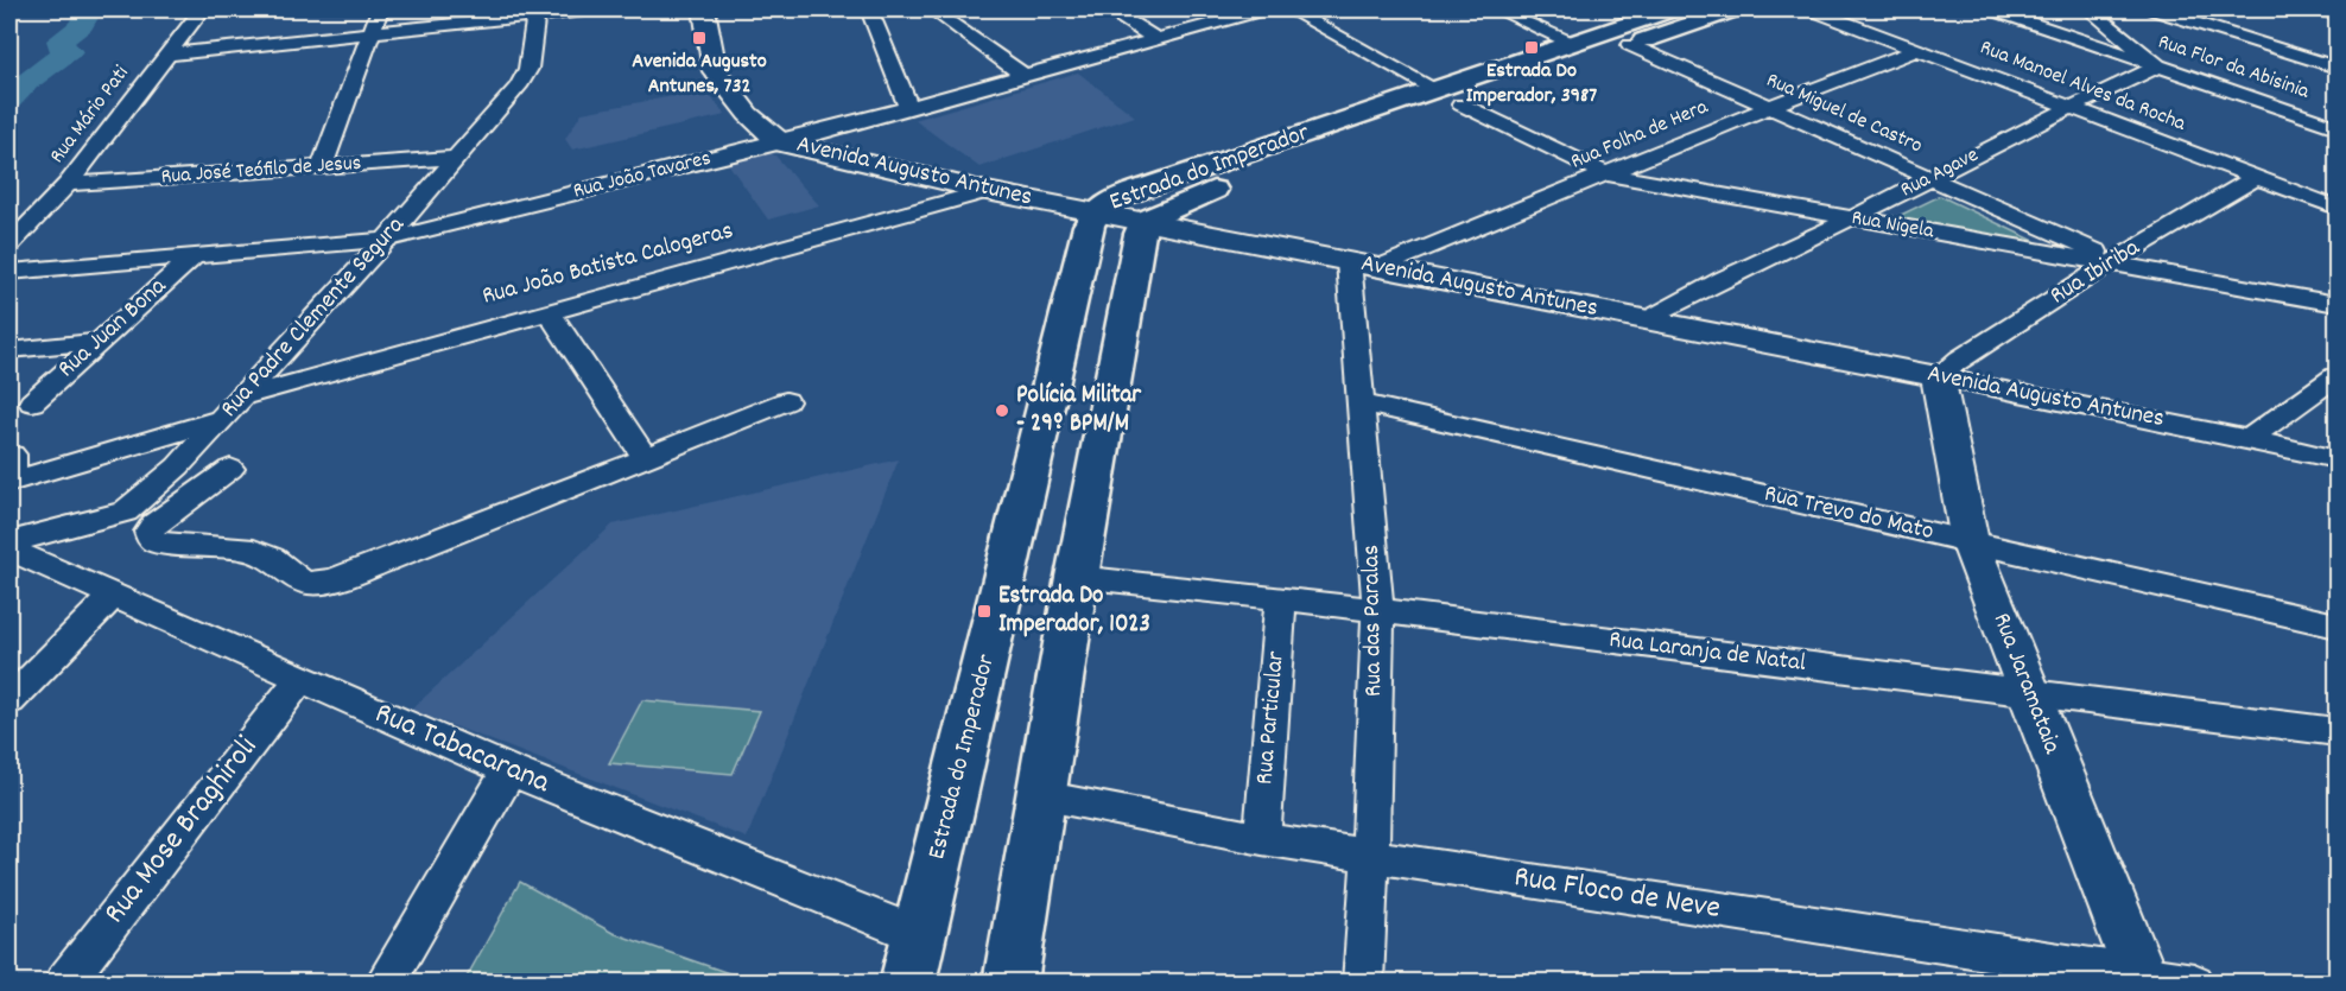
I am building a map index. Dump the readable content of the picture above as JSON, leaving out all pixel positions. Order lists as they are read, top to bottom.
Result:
{
  "streets": {
    "main road": ["Estrada do Imperador"],
    "street": [
      "Rua Flor da Abisinia",
      "Rua Manoel Alves da Rocha",
      "Rua Miguel de Castro",
      "Rua Mário Pati",
      "Rua Folha de Hera",
      "Rua José Teófilo de Jesus",
      "Avenida Augusto Antunes",
      "Rua Agave",
      "Rua João Tavares",
      "Rua Nigela",
      "Rua João Batista Calogeras",
      "Rua Ibiriba",
      "Rua Padre Clemente Segura",
      "Rua Juan Bona",
      "Rua Trevo do Mato",
      "Rua das Paralas",
      "Rua Laranja de Natal",
      "Rua Jaramataia",
      "Rua Particular",
      "Rua Tabacarana",
      "Rua Mose Braghiroli",
      "Rua Floco de Neve"
    ]
  },
  "crossings": [
    ["Rua Flor da Abisinia", "Rua Agave"],
    ["Rua Manoel Alves da Rocha", "Rua Folha de Hera"],
    ["Rua Manoel Alves da Rocha", "Rua Agave"],
    ["Rua Manoel Alves da Rocha", "Rua Ibiriba"],
    ["Rua Miguel de Castro", "Rua Folha de Hera"],
    ["Rua Miguel de Castro", "Estrada do Imperador"],
    ["Rua Miguel de Castro", "Rua Agave"],
    ["Rua Miguel de Castro", "Rua Nigela"],
    ["Rua Miguel de Castro", "Rua Ibiriba"],
    ["Rua Mário Pati", "Rua José Teófilo de Jesus"],
    ["Rua Folha de Hera", "Avenida Augusto Antunes"],
    ["Rua Folha de Hera", "Rua Nigela"],
    ["Estrada do Imperador", "Avenida Augusto Antunes"],
    ["Estrada do Imperador", "Rua Nigela"],
    ["Estrada do Imperador", "Rua Laranja de Natal"],
    ["Estrada do Imperador", "Rua Tabacarana"],
    ["Estrada do Imperador", "Rua Floco de Neve"],
    ["Rua José Teófilo de Jesus", "Rua Padre Clemente Segura"],
    ["Avenida Augusto Antunes", "Rua Agave"],
    ["Avenida Augusto Antunes", "Rua João Tavares"],
    ["Avenida Augusto Antunes", "Rua João Batista Calogeras"],
    ["Avenida Augusto Antunes", "Rua Ibiriba"],
    ["Avenida Augusto Antunes", "Rua das Paralas"],
    ["Avenida Augusto Antunes", "Rua Jaramataia"],
    ["Rua Agave", "Rua Nigela"],
    ["Rua João Tavares", "Rua Padre Clemente Segura"],
    ["Rua João Tavares", "Rua Juan Bona"],
    ["Rua Nigela", "Rua Ibiriba"],
    ["Rua João Batista Calogeras", "Rua Padre Clemente Segura"],
    ["Rua Ibiriba", "Rua Jaramataia"],
    ["Rua Trevo do Mato", "Rua das Paralas"],
    ["Rua Trevo do Mato", "Rua Jaramataia"],
    ["Rua das Paralas", "Rua Laranja de Natal"],
    ["Rua das Paralas", "Rua Floco de Neve"],
    ["Rua Laranja de Natal", "Rua Jaramataia"],
    ["Rua Laranja de Natal", "Rua Particular"],
    ["Rua Jaramataia", "Rua Floco de Neve"],
    ["Rua Particular", "Rua Floco de Neve"],
    ["Rua Tabacarana", "Rua Mose Braghiroli"]
  ],
  "places": {
    "transit": ["Avenida Augusto Antunes, 732", "Estrada Do Imperador, 3987", "Estrada Do Imperador, 1023"],
    "other": ["Polícia Militar - 29º BPM/M"]
  }
}
